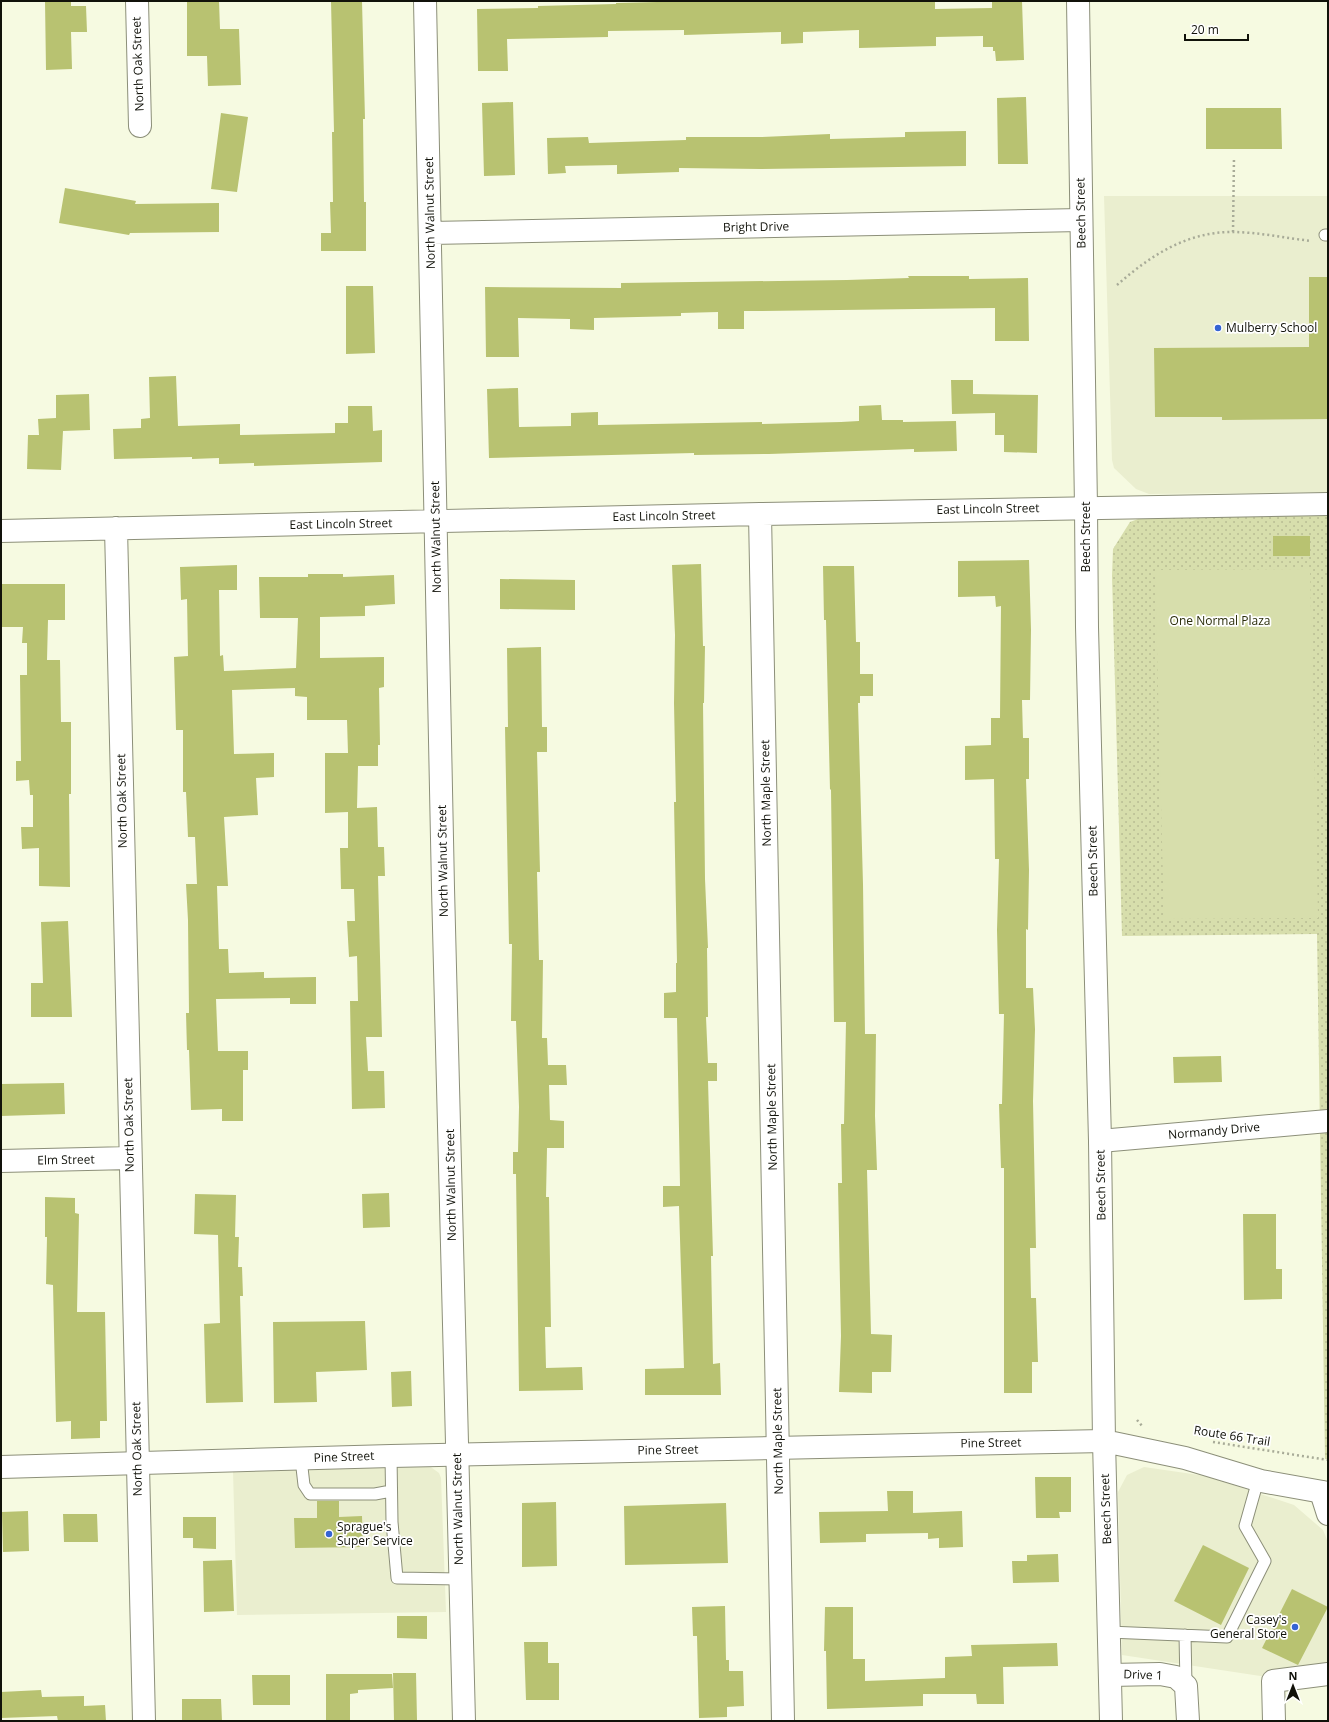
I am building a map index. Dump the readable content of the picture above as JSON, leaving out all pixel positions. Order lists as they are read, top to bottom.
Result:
{
  "streets": {
    "street": [
      "North Oak Street",
      "North Walnut Street",
      "Beech Street",
      "Bright Drive",
      "East Lincoln Street",
      "North Maple Street",
      "Normandy Drive",
      "Elm Street",
      "Pine Street",
      "Drive 1"
    ],
    "path": ["Route 66 Trail"]
  },
  "crossings": [
    ["North Oak Street", "East Lincoln Street"],
    ["North Oak Street", "Elm Street"],
    ["North Oak Street", "Pine Street"],
    ["North Walnut Street", "Bright Drive"],
    ["North Walnut Street", "East Lincoln Street"],
    ["North Walnut Street", "Pine Street"],
    ["Beech Street", "Bright Drive"],
    ["Beech Street", "East Lincoln Street"],
    ["Beech Street", "Normandy Drive"],
    ["Beech Street", "Pine Street"],
    ["Beech Street", "Drive 1"],
    ["East Lincoln Street", "North Maple Street"],
    ["North Maple Street", "Pine Street"]
  ],
  "parks": ["One Normal Plaza"],
  "places": ["Mulberry School", "Sprague's Super Service", "Casey's General Store"],
  "scale_bar": "20 m",
  "north": "top"
}
